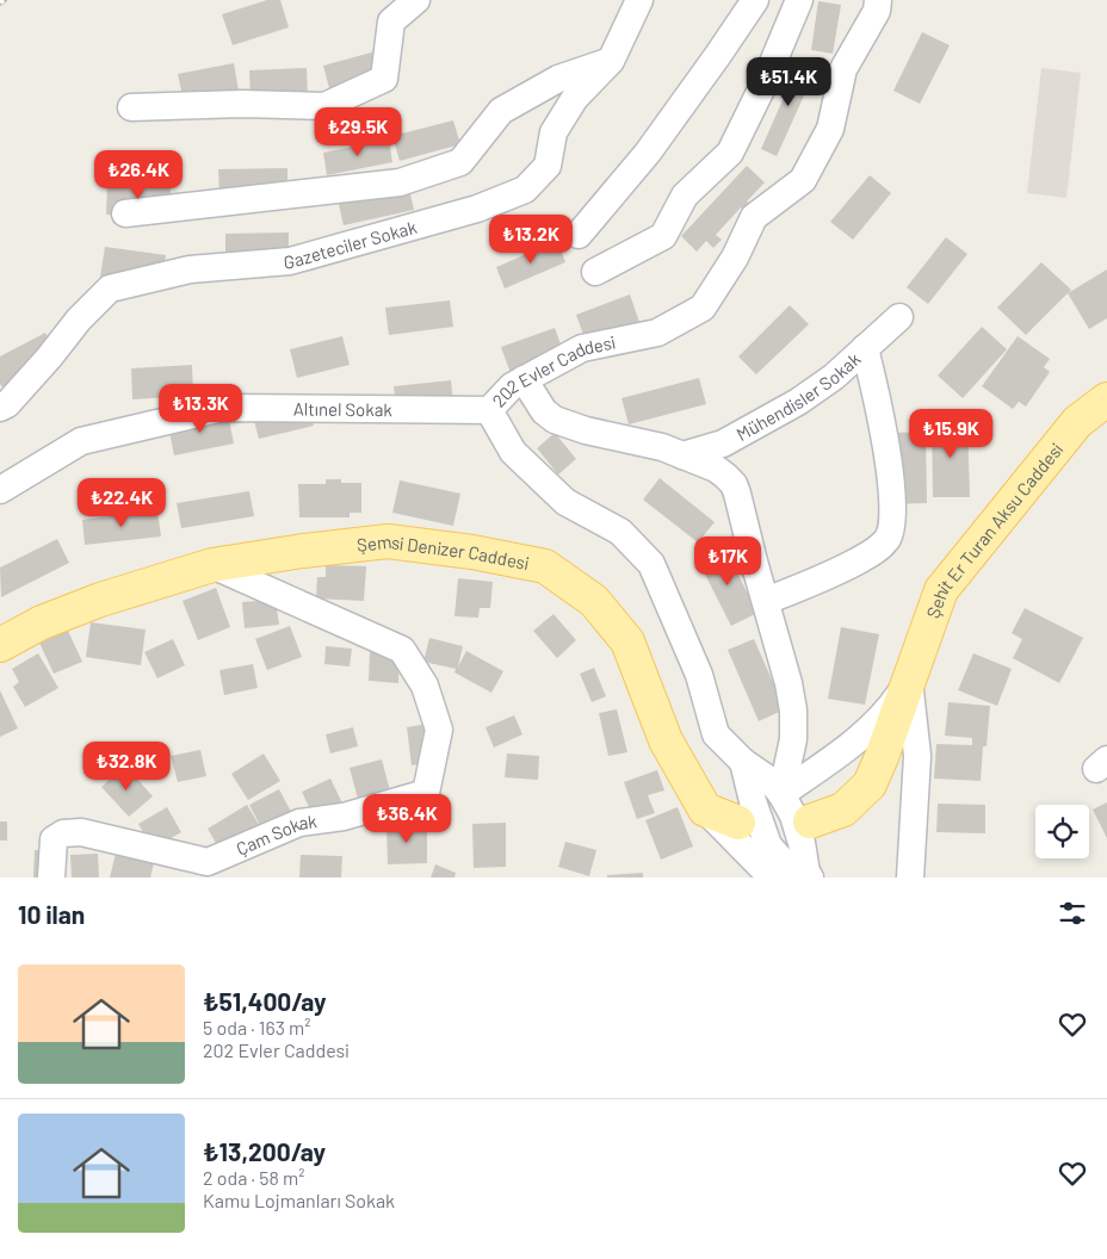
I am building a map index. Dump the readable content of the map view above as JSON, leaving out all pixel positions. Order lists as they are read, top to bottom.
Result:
{
  "streets": {
    "main road": ["Şehit Er Turan Aksu Caddesi", "Şemsi Denizer Caddesi"],
    "street": [
      "Gazeteciler Sokak",
      "202 Evler Caddesi",
      "Mühendisler Sokak",
      "Altınel Sokak",
      "Çam Sokak"
    ]
  },
  "crossings": [
    ["202 Evler Caddesi", "Altınel Sokak"],
    ["202 Evler Caddesi", "Şehit Er Turan Aksu Caddesi"],
    ["Şemsi Denizer Caddesi", "Çam Sokak"]
  ],
  "page": {
    "price": [
      "₺51.4K",
      "₺29.5K",
      "₺26.4K",
      "₺13.2K",
      "₺13.3K",
      "₺15.9K",
      "₺22.4K",
      "₺17K",
      "₺32.8K",
      "₺36.4K"
    ],
    "heading": "10 ilan",
    "list": [
      {
        "name": "₺51,400/ay",
        "note": "5 oda · 163 m² · 202 Evler Caddesi"
      },
      {
        "name": "₺13,200/ay",
        "note": "2 oda · 58 m² · Kamu Lojmanları Sokak"
      }
    ]
  }
}
